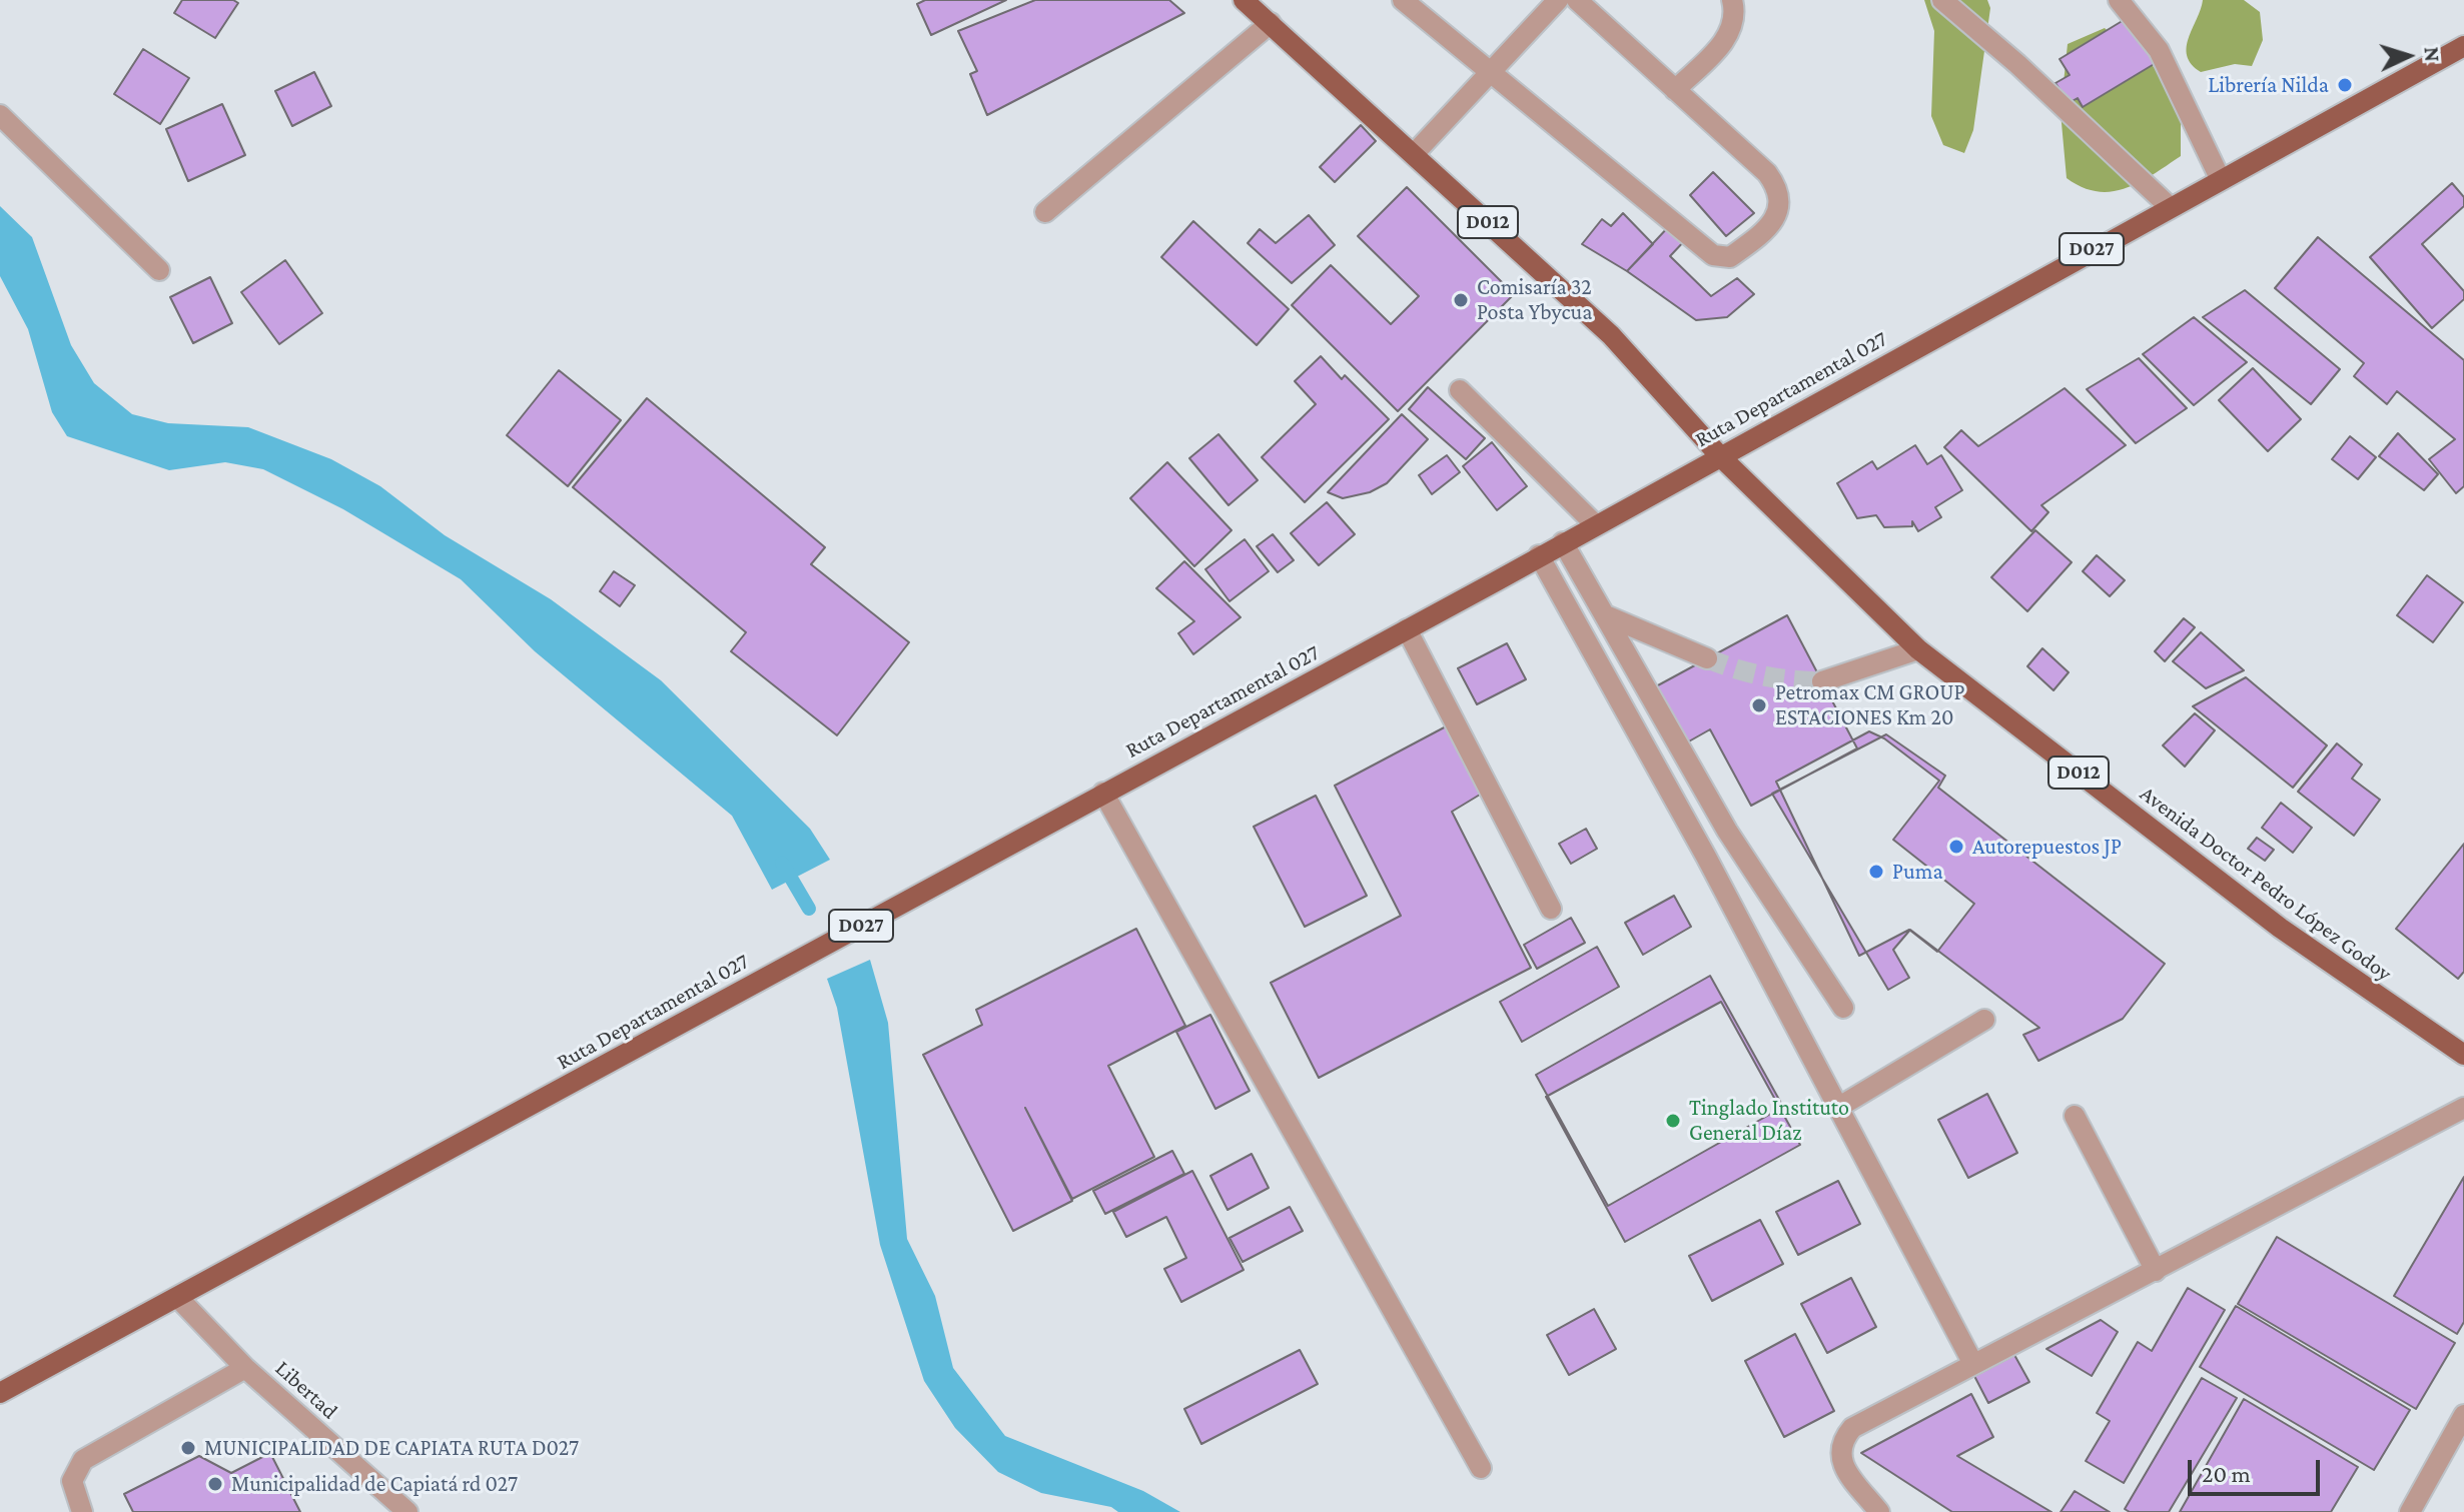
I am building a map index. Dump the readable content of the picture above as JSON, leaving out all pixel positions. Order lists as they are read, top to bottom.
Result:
{
  "streets": {
    "main road": [
      "D012",
      "D027",
      "Ruta Departamental 027",
      "Avenida Doctor Pedro López Godoy"
    ],
    "street": ["Libertad"]
  },
  "crossings": [
    ["D012", "Ruta Departamental 027"],
    ["D012", "Avenida Doctor Pedro López Godoy"],
    ["Ruta Departamental 027", "Avenida Doctor Pedro López Godoy"],
    ["Ruta Departamental 027", "Libertad"]
  ],
  "places": [
    "Librería Nilda",
    "Comisaría 32 Posta Ybycua",
    "Petromax CM GROUP ESTACIONES Km 20",
    "Autorepuestos JP",
    "Puma",
    "Tinglado Instituto General Díaz",
    "MUNICIPALIDAD DE CAPIATA RUTA D027",
    "Municipalidad de Capiatá rd 027"
  ],
  "scale_bar": "20 m",
  "north": "right"
}
